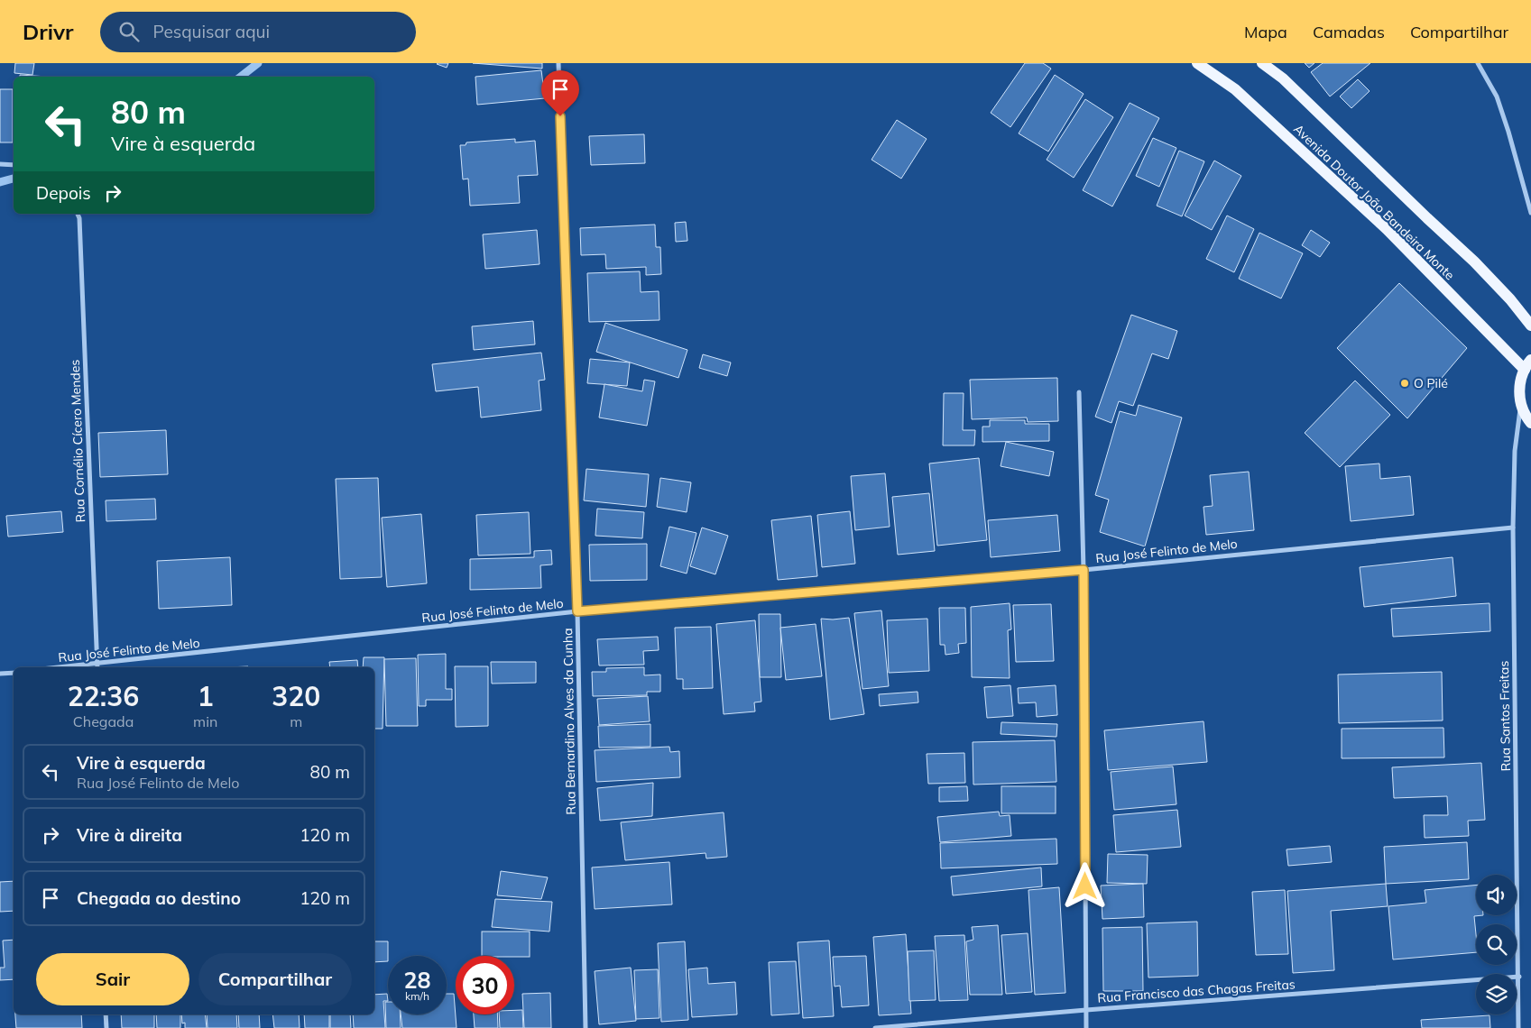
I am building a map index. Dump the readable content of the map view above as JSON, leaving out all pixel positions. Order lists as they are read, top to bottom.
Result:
{
  "streets": {
    "main road": ["Avenida Doutor João Bandeira Monte"],
    "street": [
      "Rua Cornélio Cícero Mendes",
      "Rua José Felinto de Melo",
      "Rua Santos Freitas",
      "Rua Bernardino Alves da Cunha",
      "Rua Francisco das Chagas Freitas"
    ]
  },
  "crossings": [
    ["Rua Cornélio Cícero Mendes", "Rua José Felinto de Melo"],
    ["Rua José Felinto de Melo", "Rua Santos Freitas"],
    ["Rua José Felinto de Melo", "Rua Bernardino Alves da Cunha"],
    ["Rua Santos Freitas", "Rua Francisco das Chagas Freitas"]
  ],
  "places": ["O Pilé"],
  "page": {
    "header": "Drivr",
    "search": "Pesquisar aqui",
    "nav": ["Mapa", "Camadas", "Compartilhar"],
    "turn": ["80 m", "Vire à esquerda"],
    "then": "Depois",
    "eta": [
      "22:36",
      "Chegada",
      "1",
      "min",
      "320",
      "m"
    ],
    "list": [
      {
        "name": "Vire à esquerda",
        "note": "Rua José Felinto de Melo",
        "value": "80 m"
      },
      {
        "name": "Vire à direita",
        "value": "120 m"
      },
      {
        "name": "Chegada ao destino",
        "value": "120 m"
      }
    ],
    "buttons": ["Sair", "Compartilhar"],
    "speed": "28 km/h",
    "limit": "30"
  }
}
